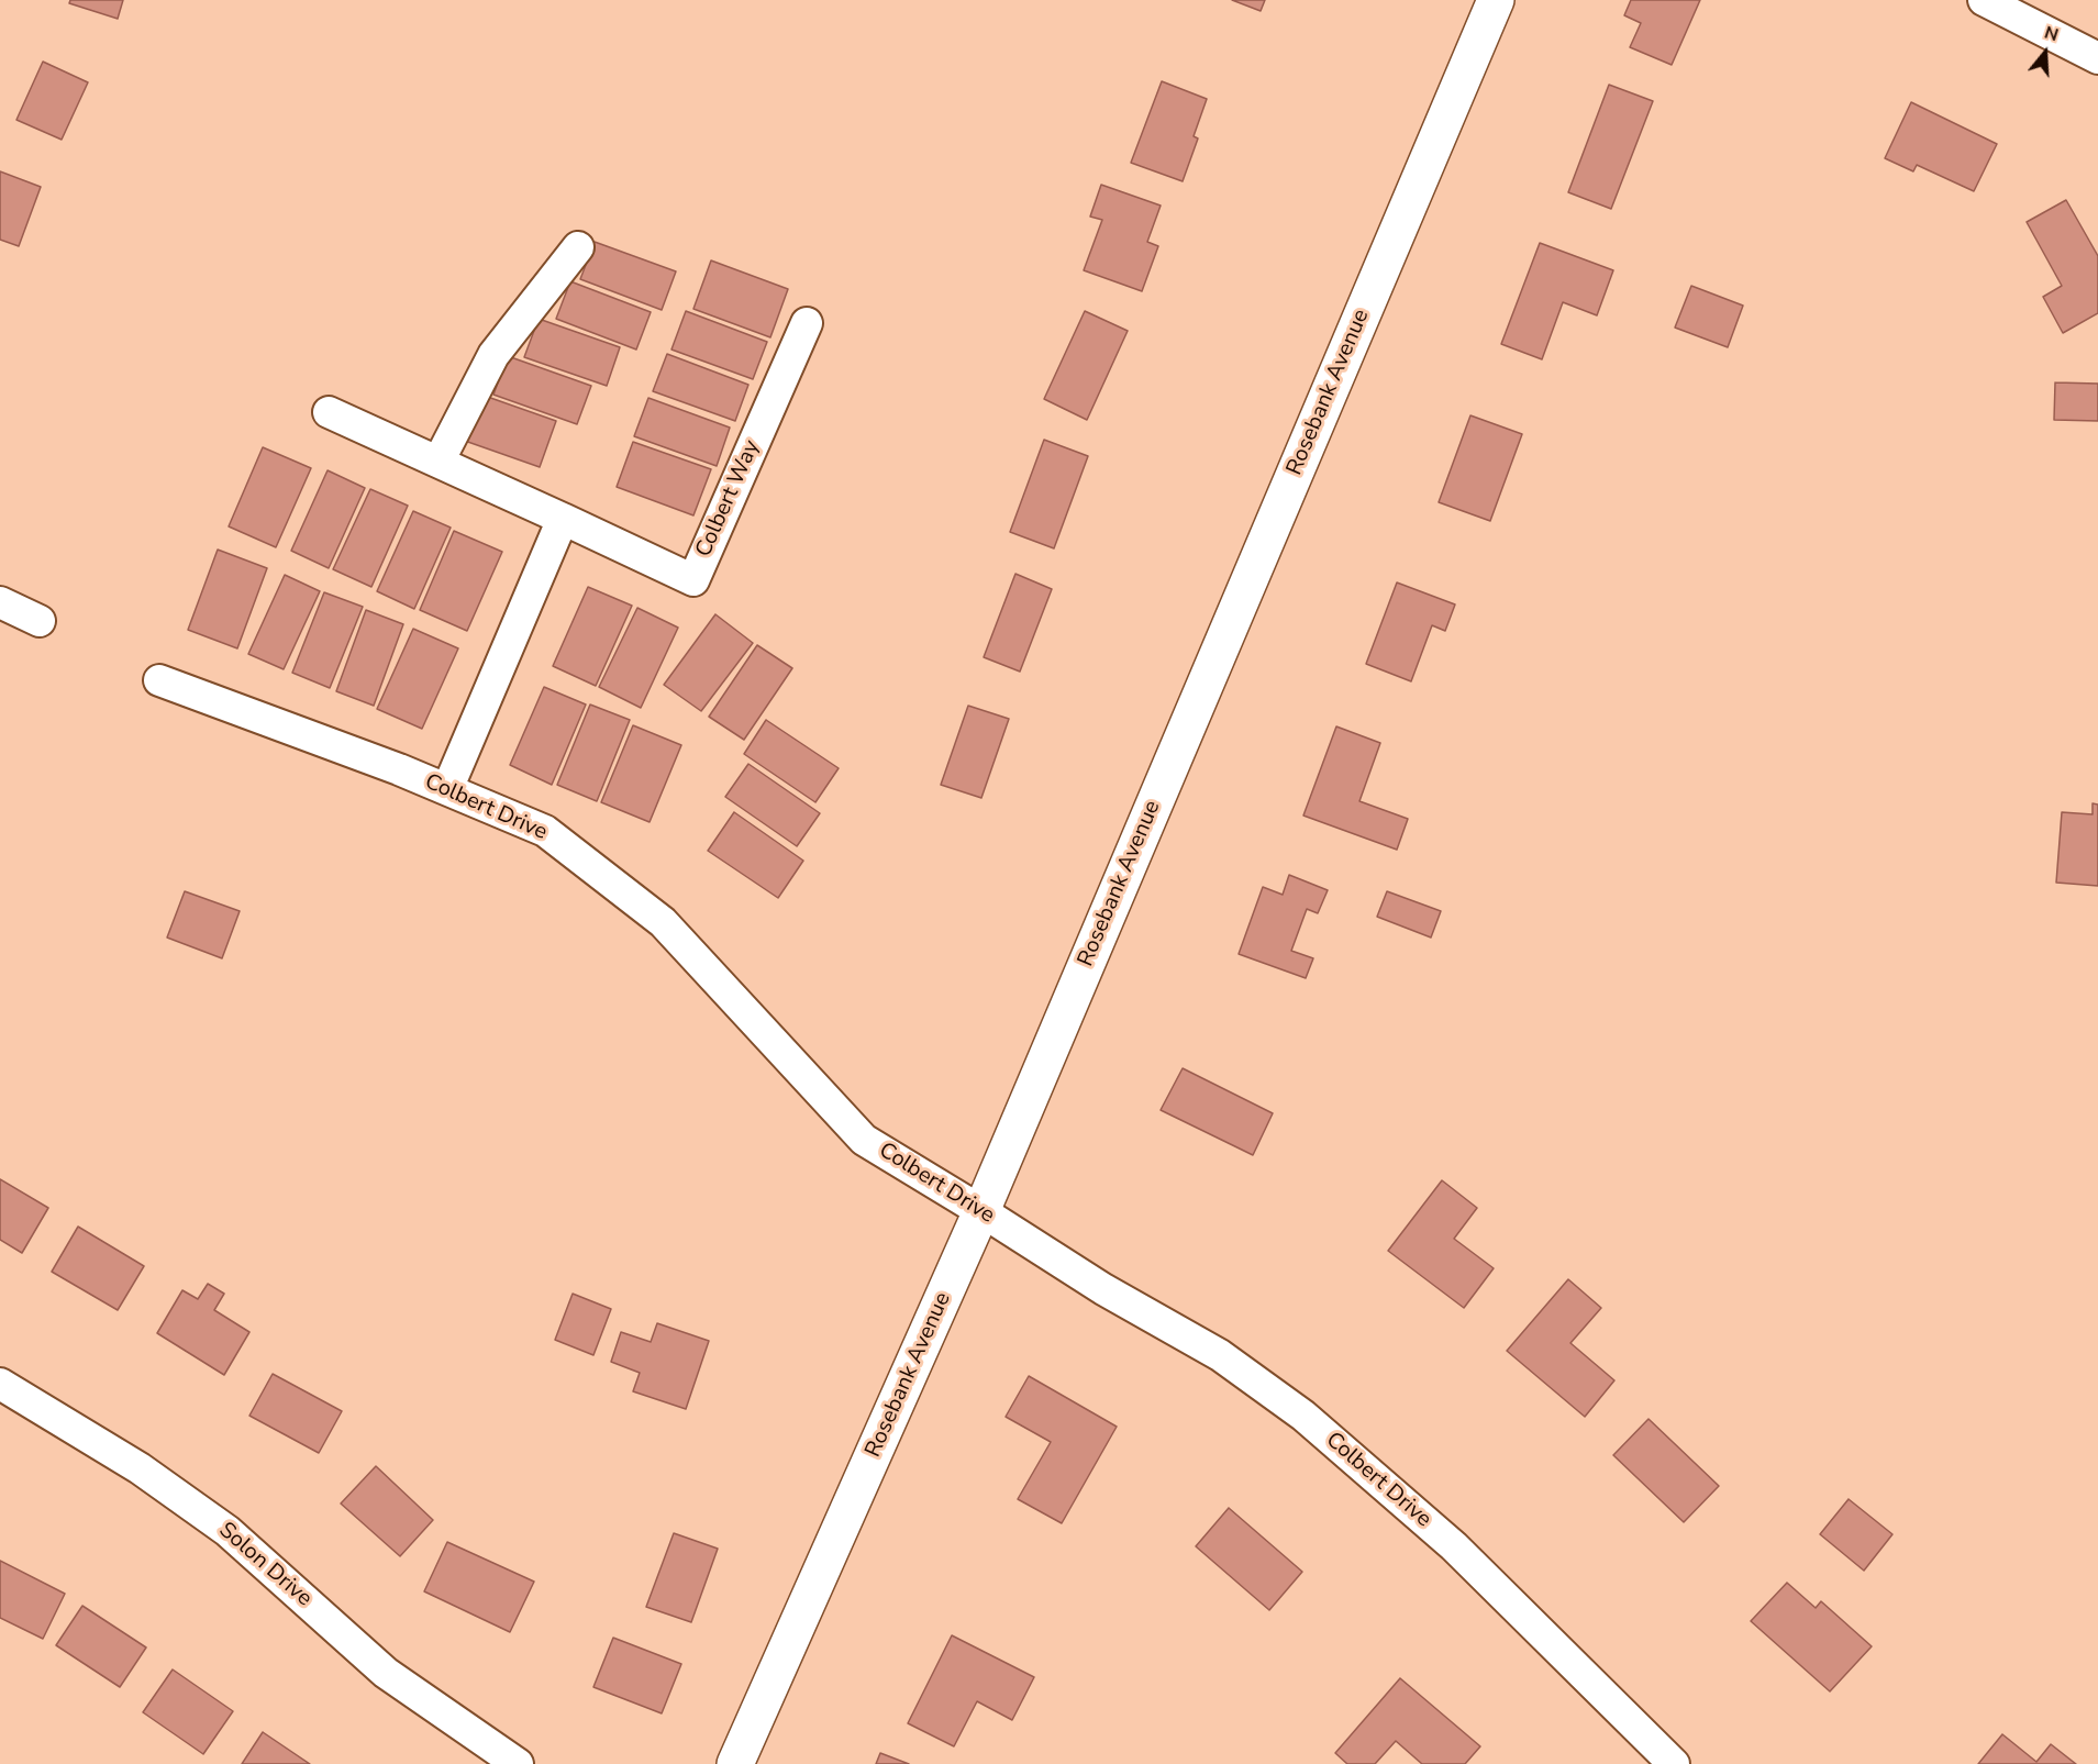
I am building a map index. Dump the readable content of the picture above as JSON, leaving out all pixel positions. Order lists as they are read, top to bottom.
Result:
{
  "streets": {
    "street": [
      "Rosebank Avenue",
      "Colbert Way",
      "Colbert Drive",
      "Solon Drive"
    ]
  },
  "crossings": [
    ["Rosebank Avenue", "Colbert Drive"]
  ],
  "north": "top"
}
